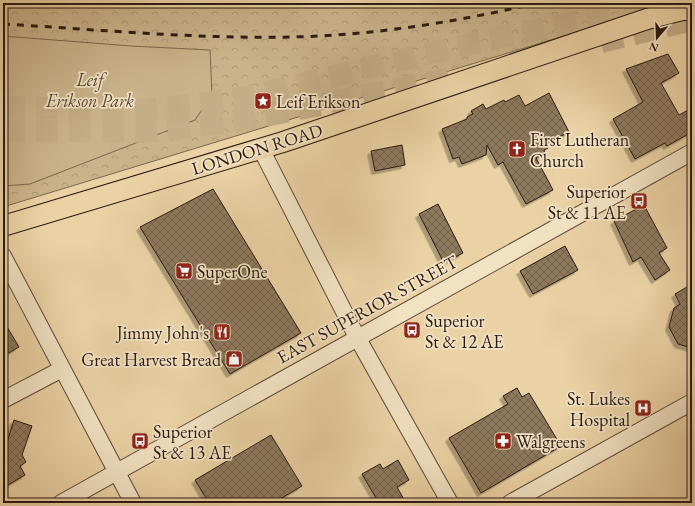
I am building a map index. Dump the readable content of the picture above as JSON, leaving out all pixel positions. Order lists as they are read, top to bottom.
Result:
{
  "streets": {
    "main road": ["LONDON ROAD"],
    "street": ["EAST SUPERIOR STREET"]
  },
  "parks": ["Leif Erikson Park"],
  "places": {
    "place": ["Leif Erikson"],
    "church": ["First Lutheran Church"],
    "bus stop": ["Superior St & 11 AE", "Superior St & 12 AE", "Superior St & 13 AE"],
    "supermarket": ["SuperOne"],
    "restaurant": ["Jimmy John's"],
    "shop": ["Great Harvest Bread"],
    "hospital": ["St. Lukes Hospital"],
    "pharmacy": ["Walgreens"]
  },
  "north": "bottom"
}
